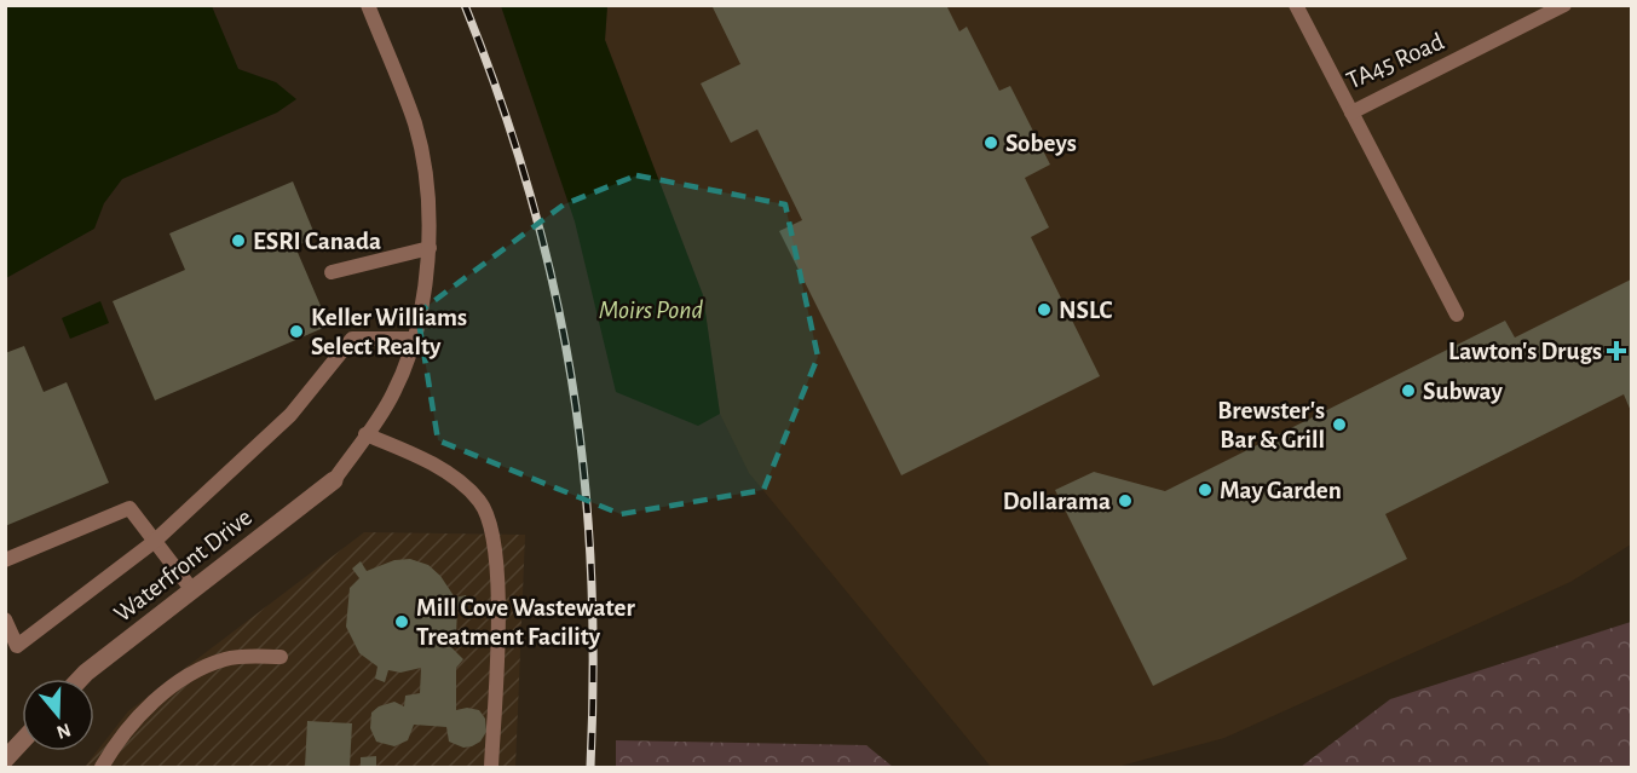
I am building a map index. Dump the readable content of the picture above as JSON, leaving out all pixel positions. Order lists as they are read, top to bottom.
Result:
{
  "streets": {
    "street": ["Waterfront Drive"],
    "lane": ["TA45 Road"]
  },
  "water": ["Moirs Pond"],
  "places": {
    "other": [
      "Sobeys",
      "ESRI Canada",
      "NSLC",
      "Keller Williams Select Realty",
      "Subway",
      "Brewster's Bar & Grill",
      "May Garden",
      "Dollarama",
      "Mill Cove Wastewater Treatment Facility"
    ],
    "health": ["Lawton's Drugs"]
  },
  "north": "bottom"
}
